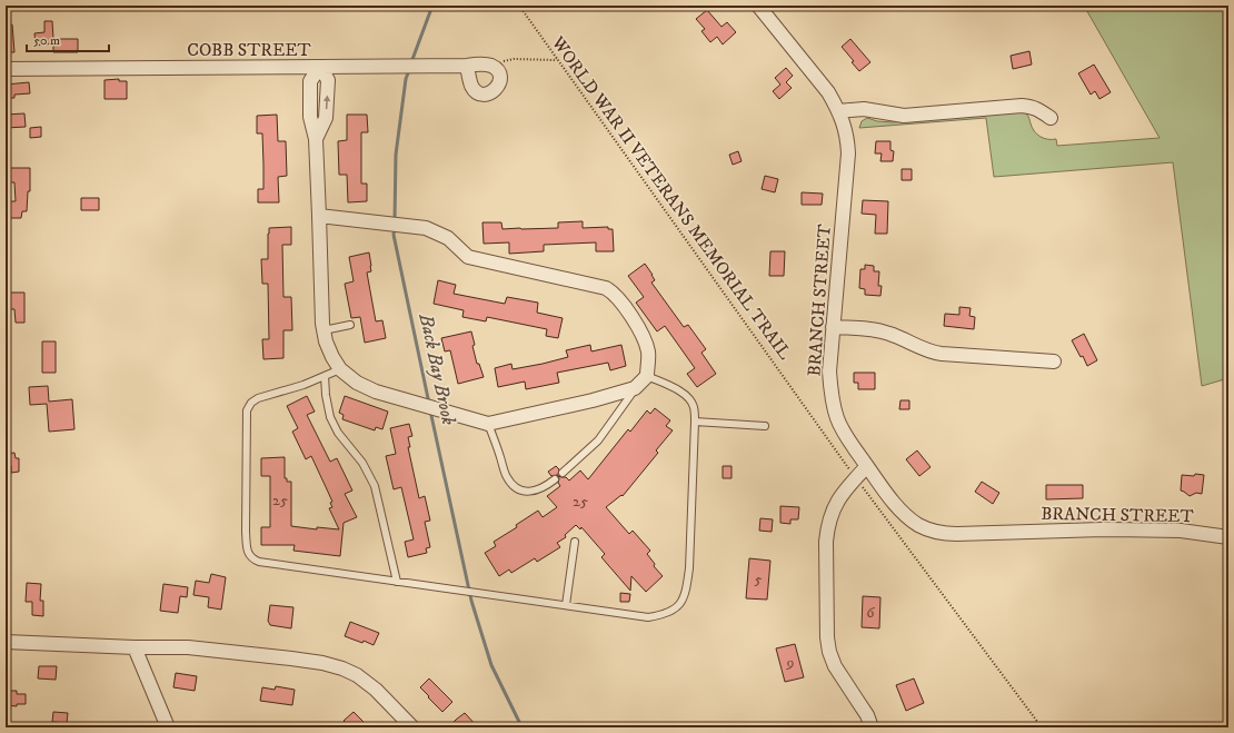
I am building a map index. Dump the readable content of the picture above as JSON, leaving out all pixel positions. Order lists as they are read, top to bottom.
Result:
{
  "streets": {
    "street": ["COBB STREET", "BRANCH STREET"],
    "path": ["WORLD WAR II VETERANS MEMORIAL TRAIL"]
  },
  "water": ["Back Bay Brook"],
  "house_numbers": [
    "25",
    "25",
    "5",
    "6",
    "9"
  ],
  "scale_bar": "50 m"
}
